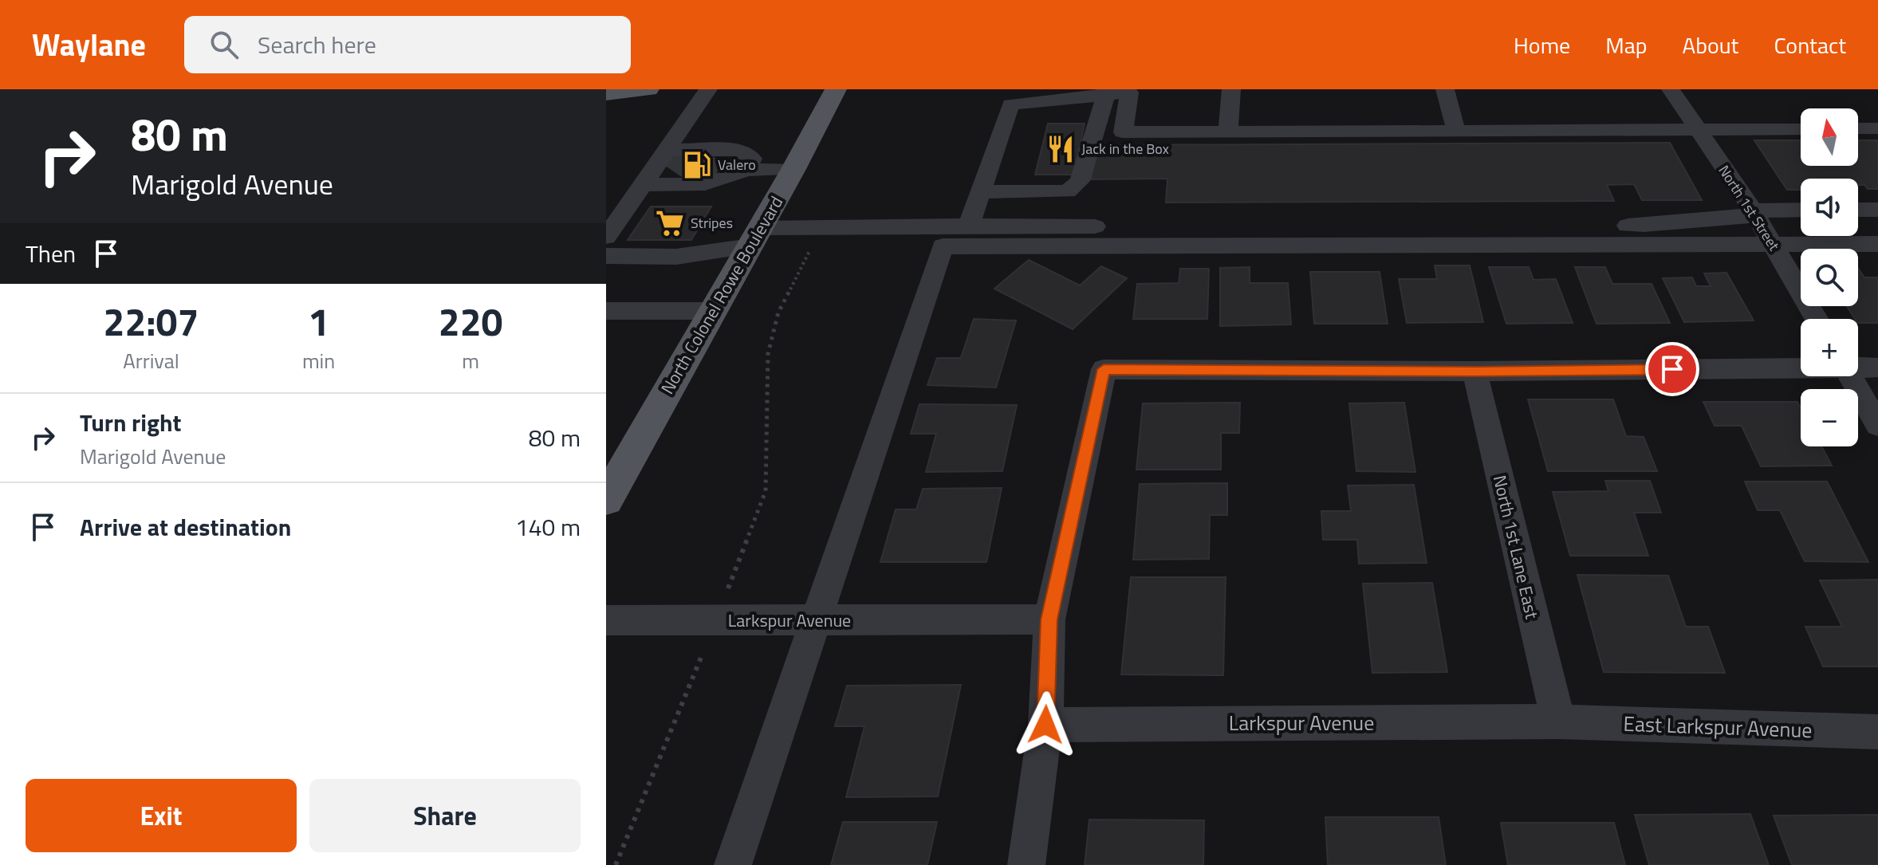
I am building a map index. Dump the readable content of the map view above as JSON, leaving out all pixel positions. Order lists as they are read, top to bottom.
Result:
{
  "streets": {
    "main road": ["North Colonel Rowe Boulevard"],
    "street": [
      "North 1st Street",
      "North 1st Lane East",
      "Larkspur Avenue",
      "East Larkspur Avenue"
    ]
  },
  "crossings": [
    ["North 1st Lane East", "Larkspur Avenue"],
    ["North 1st Lane East", "East Larkspur Avenue"],
    ["Larkspur Avenue", "East Larkspur Avenue"]
  ],
  "places": {
    "restaurant": ["Jack in the Box"],
    "fuel station": ["Valero"],
    "supermarket": ["Stripes"]
  },
  "north": "top",
  "page": {
    "header": "Waylane",
    "search": "Search here",
    "nav": [
      "Home",
      "Map",
      "About",
      "Contact"
    ],
    "turn": ["80 m", "Marigold Avenue"],
    "map_buttons": ["+", "−"],
    "then": "Then",
    "eta": [
      "22:07",
      "Arrival",
      "1",
      "min",
      "220",
      "m"
    ],
    "list": [
      {
        "name": "Turn right",
        "note": "Marigold Avenue",
        "value": "80 m"
      },
      {
        "name": "Arrive at destination",
        "value": "140 m"
      }
    ],
    "buttons": ["Exit", "Share"]
  }
}
